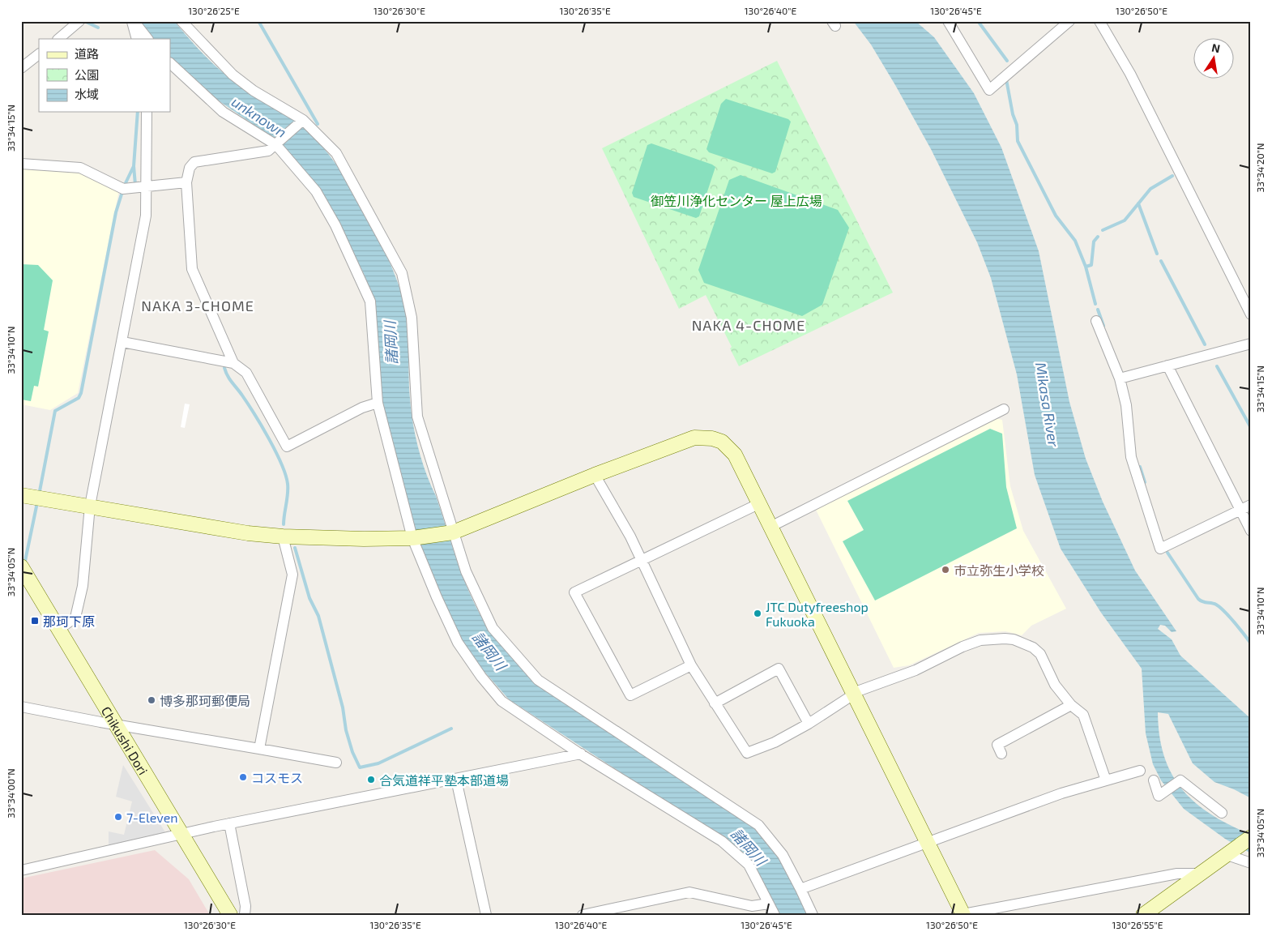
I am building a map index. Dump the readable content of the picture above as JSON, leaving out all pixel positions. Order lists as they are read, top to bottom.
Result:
{
  "streets": {
    "street": ["Chikushi Dori"]
  },
  "districts": ["NAKA 3-CHOME", "NAKA 4-CHOME"],
  "water": ["unknown", "諸岡川", "Mikasa River"],
  "parks": ["御笠川浄化センター 屋上広場"],
  "places": {
    "other": [
      "市立弥生小学校",
      "JTC Dutyfreeshop Fukuoka",
      "博多那珂郵便局",
      "コスモス",
      "合気道祥平塾本部道場",
      "7-Eleven"
    ],
    "transit": ["那珂下原"]
  },
  "legend": ["道路", "公園", "水域"],
  "north": "top",
  "coordinates": [
    "130°26'25\"E",
    "130°26'30\"E",
    "130°26'35\"E",
    "130°26'40\"E",
    "130°26'45\"E",
    "130°26'50\"E",
    "33°34'15\"N",
    "33°34'20\"N",
    "33°34'10\"N",
    "33°34'05\"N",
    "33°34'00\"N",
    "130°26'55\"E"
  ]
}
